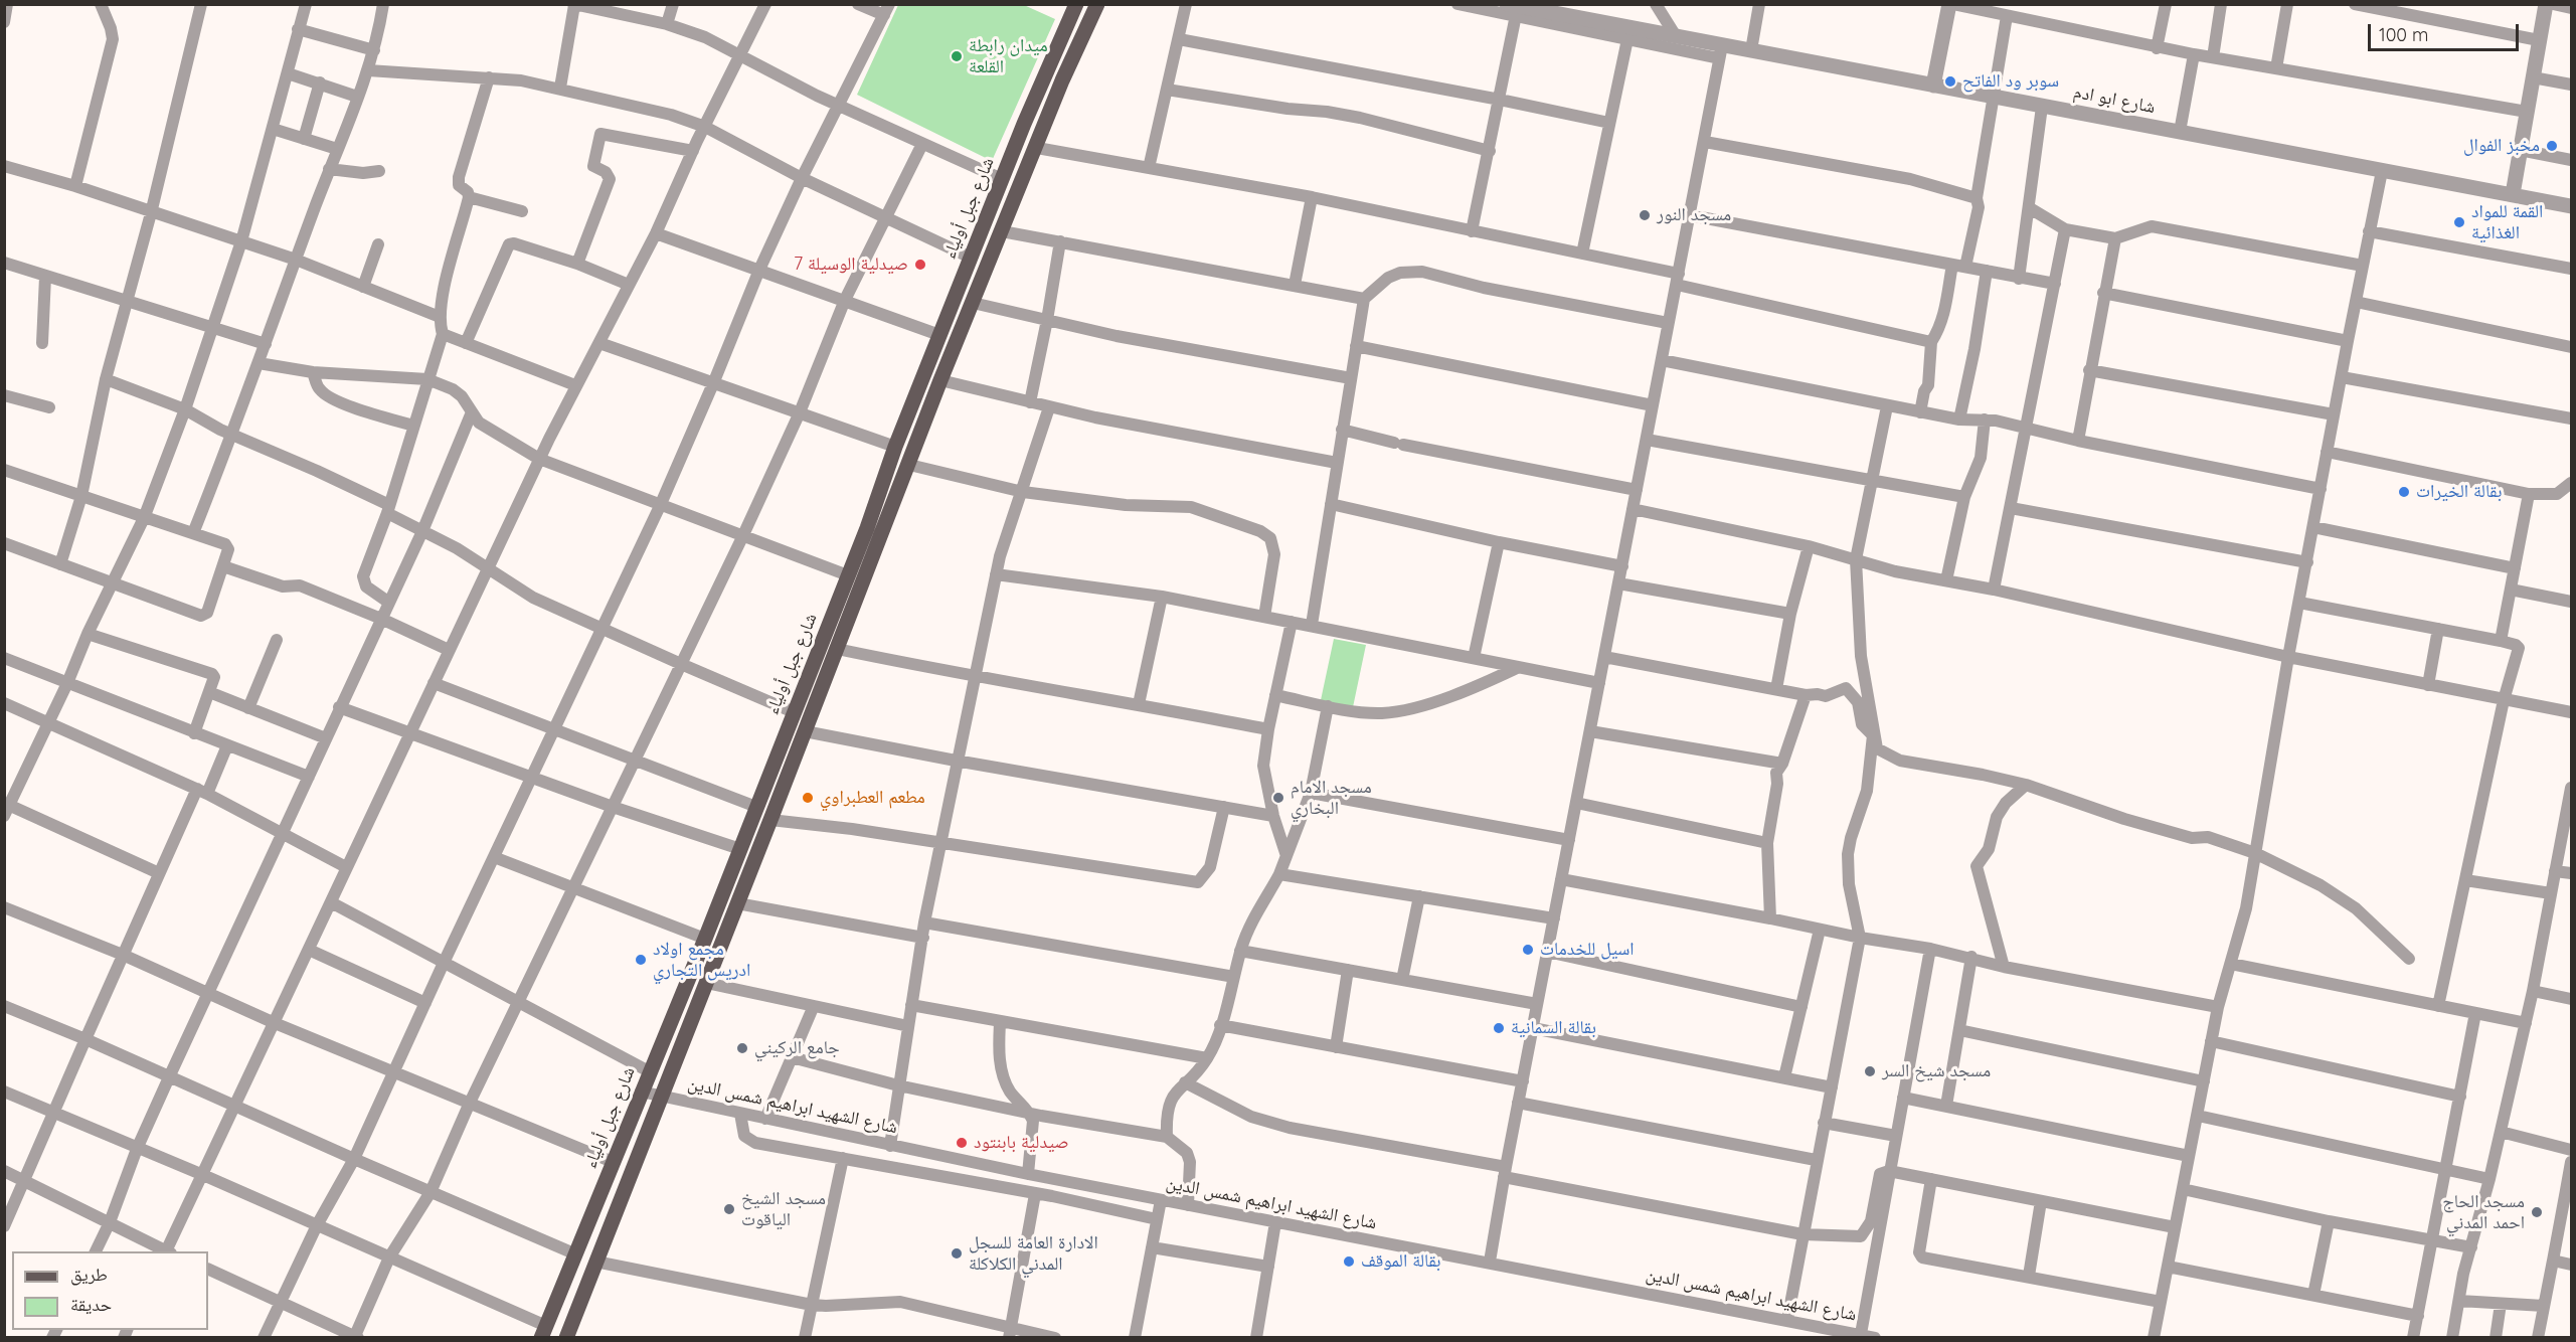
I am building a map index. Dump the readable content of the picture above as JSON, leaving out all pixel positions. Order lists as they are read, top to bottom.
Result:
{
  "streets": {
    "main road": ["شارع جبل أولياء"],
    "street": ["شارع ابو ادم", "شارع الشهيد ابراهيم شمس الدين"]
  },
  "crossings": [
    ["شارع جبل أولياء", "شارع الشهيد ابراهيم شمس الدين"]
  ],
  "places": [
    "ميدان رابطة القلعة",
    "سوبر ود الفاتح",
    "مخبز الفوال",
    "مسجد النور",
    "القمة للمواد الغذائية",
    "صيدلية الوسيلة 7",
    "بقالة الخيرات",
    "مطعم العطبراوي",
    "مسجد الامام البخاري",
    "اسيل للخدمات",
    "مجمع اولاد ادريس التجاري",
    "بقالة السمانية",
    "جامع الركيني",
    "مسجد شيخ السر",
    "صيدلية بابنتود",
    "مسجد الشيخ الياقوت",
    "مسجد الحاج احمد المدني",
    "الادارة العامة للسجل المدني الكلاكلة",
    "بقالة الموقف"
  ],
  "legend": ["طريق", "حديقة"],
  "scale_bar": "100 m"
}
